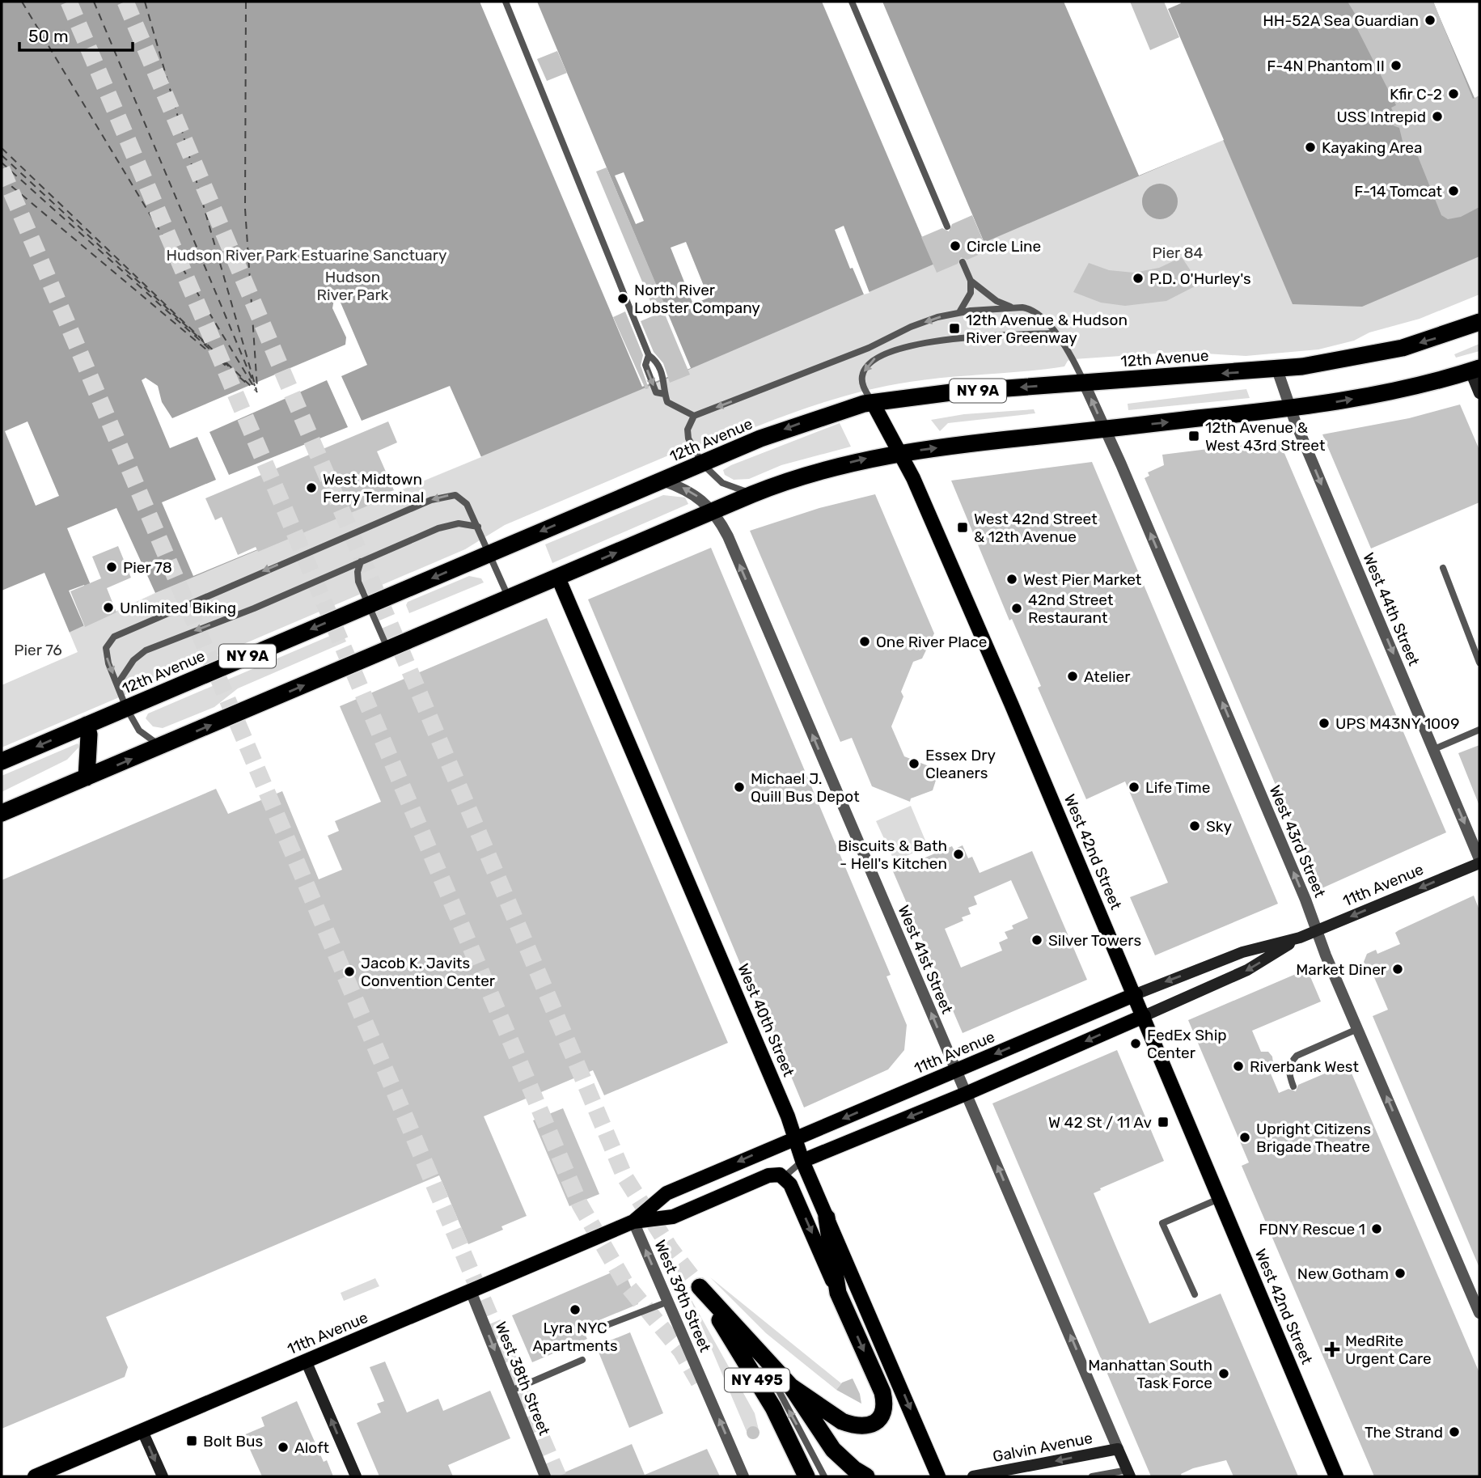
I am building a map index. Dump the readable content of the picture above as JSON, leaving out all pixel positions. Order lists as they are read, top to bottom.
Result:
{
  "streets": {
    "highway": ["12th Avenue", "NY 9A", "NY 495"],
    "main road": [
      "West 42nd Street",
      "11th Avenue",
      "West 41st Street",
      "West 40th Street",
      "Galvin Avenue"
    ],
    "street": [
      "West 44th Street",
      "West 43rd Street",
      "West 39th Street",
      "West 38th Street"
    ]
  },
  "crossings": [
    ["12th Avenue", "West 44th Street"],
    ["12th Avenue", "West 43rd Street"],
    ["12th Avenue", "West 42nd Street"],
    ["12th Avenue", "West 41st Street"],
    ["West 43rd Street", "11th Avenue"],
    ["West 42nd Street", "11th Avenue"],
    ["11th Avenue", "West 41st Street"],
    ["11th Avenue", "West 40th Street"],
    ["11th Avenue", "West 39th Street"],
    ["11th Avenue", "West 38th Street"],
    ["West 41st Street", "Galvin Avenue"]
  ],
  "one_way": [
    "West 44th Street",
    "West 43rd Street",
    "11th Avenue",
    "West 41st Street",
    "West 39th Street",
    "West 38th Street",
    "Galvin Avenue"
  ],
  "parks": [
    "Pier 84",
    "Hudson River Park Estuarine Sanctuary",
    "Hudson River Park",
    "Pier 76"
  ],
  "places": {
    "other": [
      "HH-52A Sea Guardian",
      "F-4N Phantom II",
      "Kfir C-2",
      "USS Intrepid",
      "Kayaking Area",
      "F-14 Tomcat",
      "Circle Line",
      "P.D. O'Hurley's",
      "North River Lobster Company",
      "West Midtown Ferry Terminal",
      "Pier 78",
      "West Pier Market",
      "Unlimited Biking",
      "42nd Street Restaurant",
      "One River Place",
      "Atelier",
      "UPS M43NY 1009",
      "Essex Dry Cleaners",
      "Michael J. Quill Bus Depot",
      "Life Time",
      "Sky",
      "Biscuits & Bath - Hell's Kitchen",
      "Silver Towers",
      "Market Diner",
      "Jacob K. Javits Convention Center",
      "FedEx Ship Center",
      "Riverbank West",
      "Upright Citizens Brigade Theatre",
      "FDNY Rescue 1",
      "New Gotham",
      "Lyra NYC Apartments",
      "Manhattan South Task Force",
      "The Strand",
      "Aloft"
    ],
    "transit": [
      "12th Avenue & Hudson River Greenway",
      "12th Avenue & West 43rd Street",
      "West 42nd Street & 12th Avenue",
      "W 42 St / 11 Av",
      "Bolt Bus"
    ],
    "health": ["MedRite Urgent Care"]
  },
  "scale_bar": "50 m"
}
